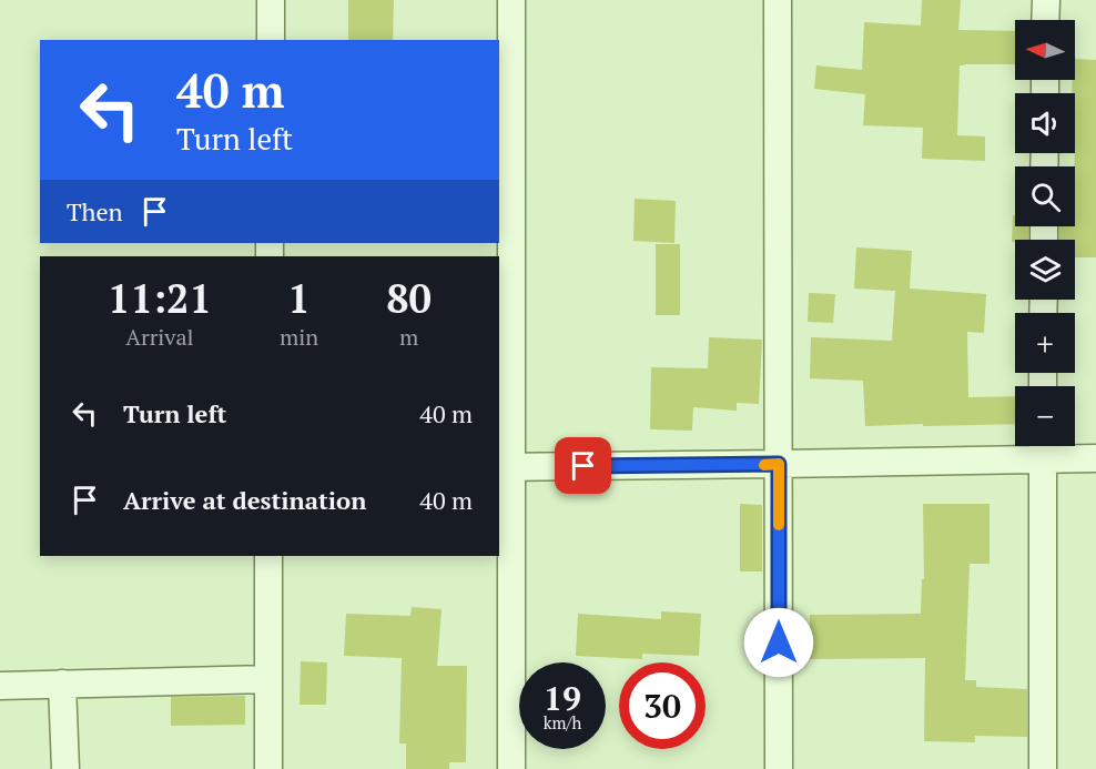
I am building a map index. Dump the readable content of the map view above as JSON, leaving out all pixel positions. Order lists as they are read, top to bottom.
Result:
{
  "north": "left",
  "page": {
    "map_buttons": ["+", "−"],
    "turn": ["40 m", "Turn left"],
    "then": "Then",
    "eta": [
      "11:21",
      "Arrival",
      "1",
      "min",
      "80",
      "m"
    ],
    "list": [
      {
        "name": "Turn left",
        "value": "40 m"
      },
      {
        "name": "Arrive at destination",
        "value": "40 m"
      }
    ],
    "speed": "19 km/h",
    "limit": "30"
  }
}
